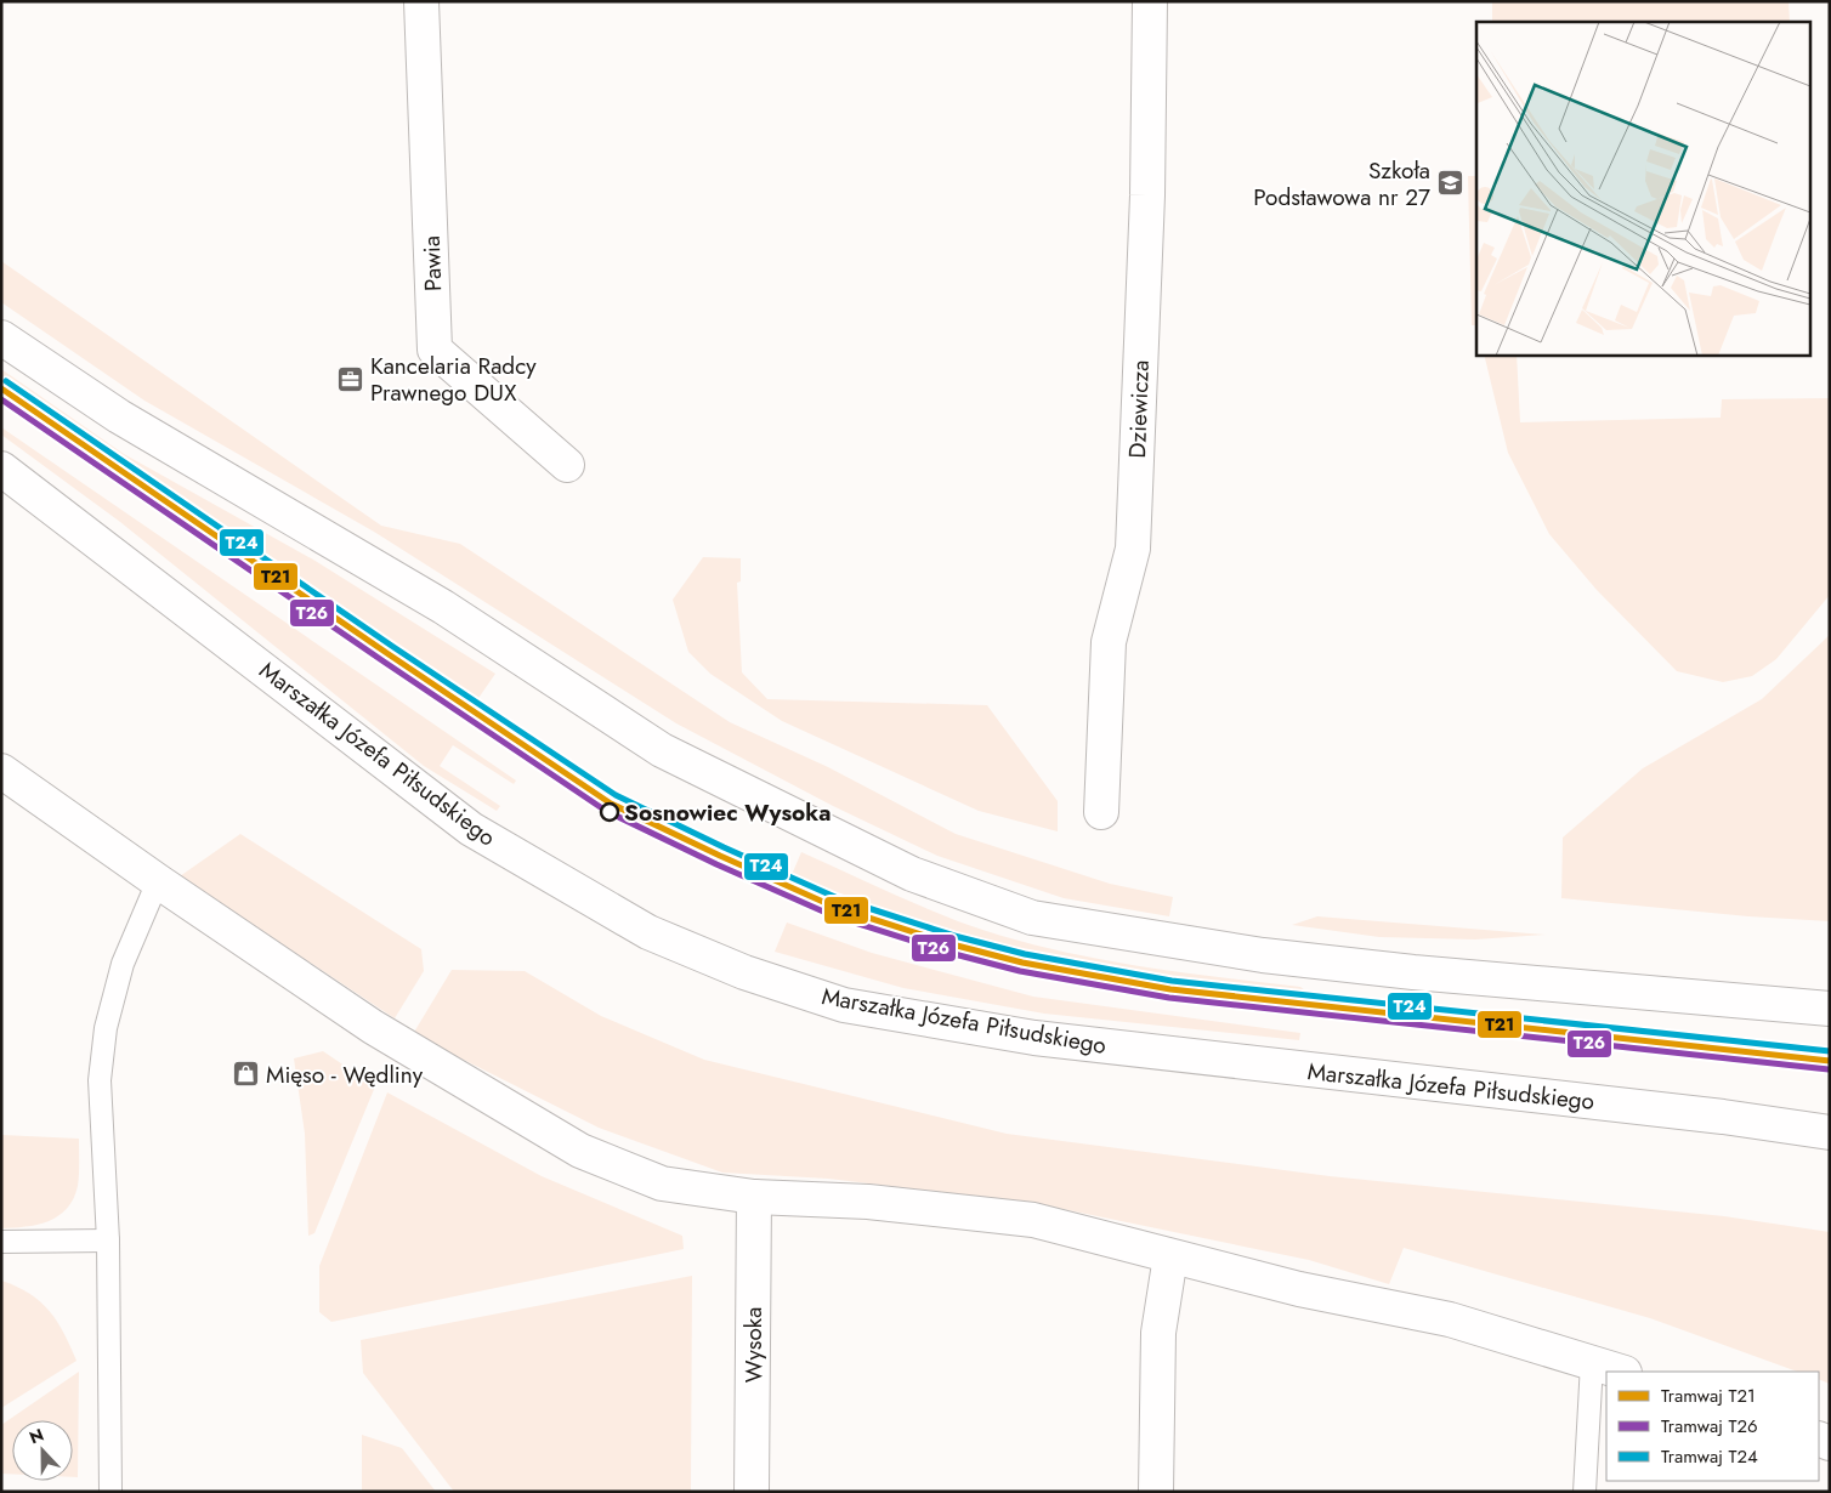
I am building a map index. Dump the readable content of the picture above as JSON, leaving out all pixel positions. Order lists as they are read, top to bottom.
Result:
{
  "streets": {
    "main road": [
      "Pawia",
      "Dziewicza",
      "Marszałka Józefa Piłsudskiego",
      "Wysoka"
    ]
  },
  "places": {
    "school or university": ["Szkoła Podstawowa nr 27"],
    "office": ["Kancelaria Radcy Prawnego DUX"],
    "other": ["Sosnowiec Wysoka"],
    "shop": ["Mięso - Wędliny"]
  },
  "lines": ["tram line T24", "tram line T21", "tram line T26"],
  "legend": ["Tramwaj T21", "Tramwaj T26", "Tramwaj T24"],
  "north": "top"
}
